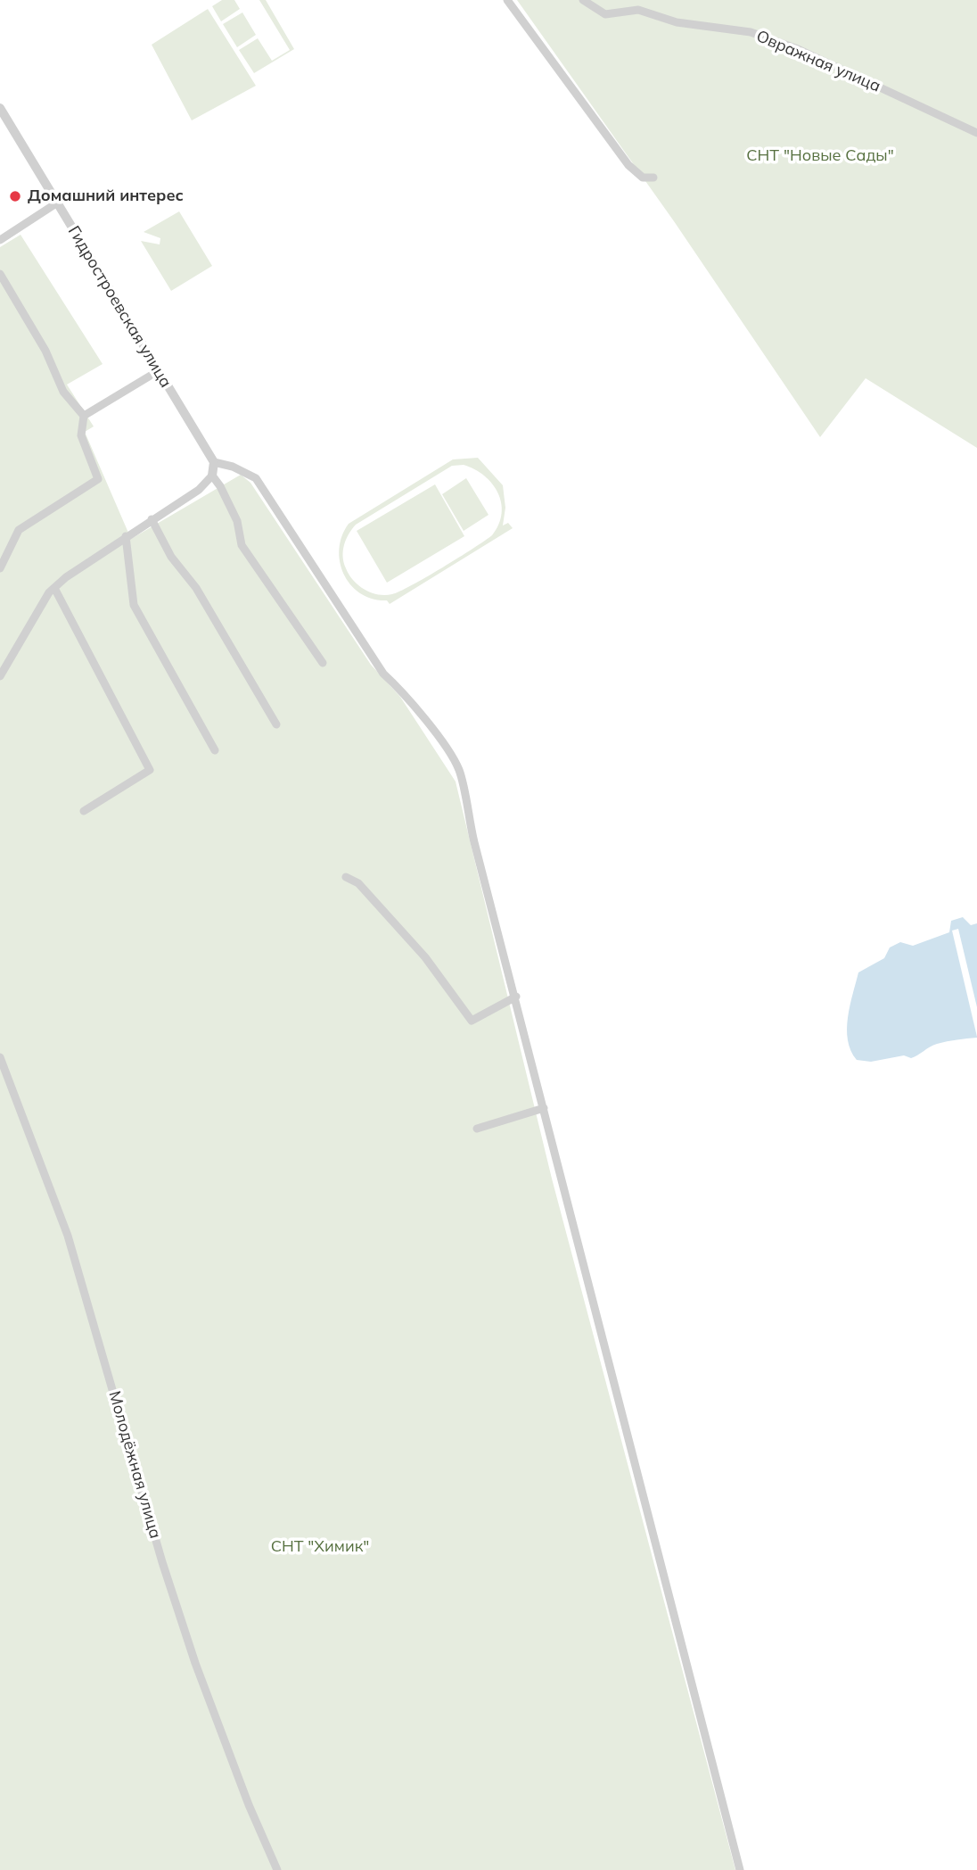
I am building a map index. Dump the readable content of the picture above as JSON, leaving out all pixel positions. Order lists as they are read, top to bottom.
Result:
{
  "streets": {
    "street": ["Овражная улица", "Гидростроевская улица", "Молодёжная улица"]
  },
  "parks": ["СНТ \"Новые Сады\"", "СНТ \"Химик\""],
  "places": ["Домашний интерес"]
}
